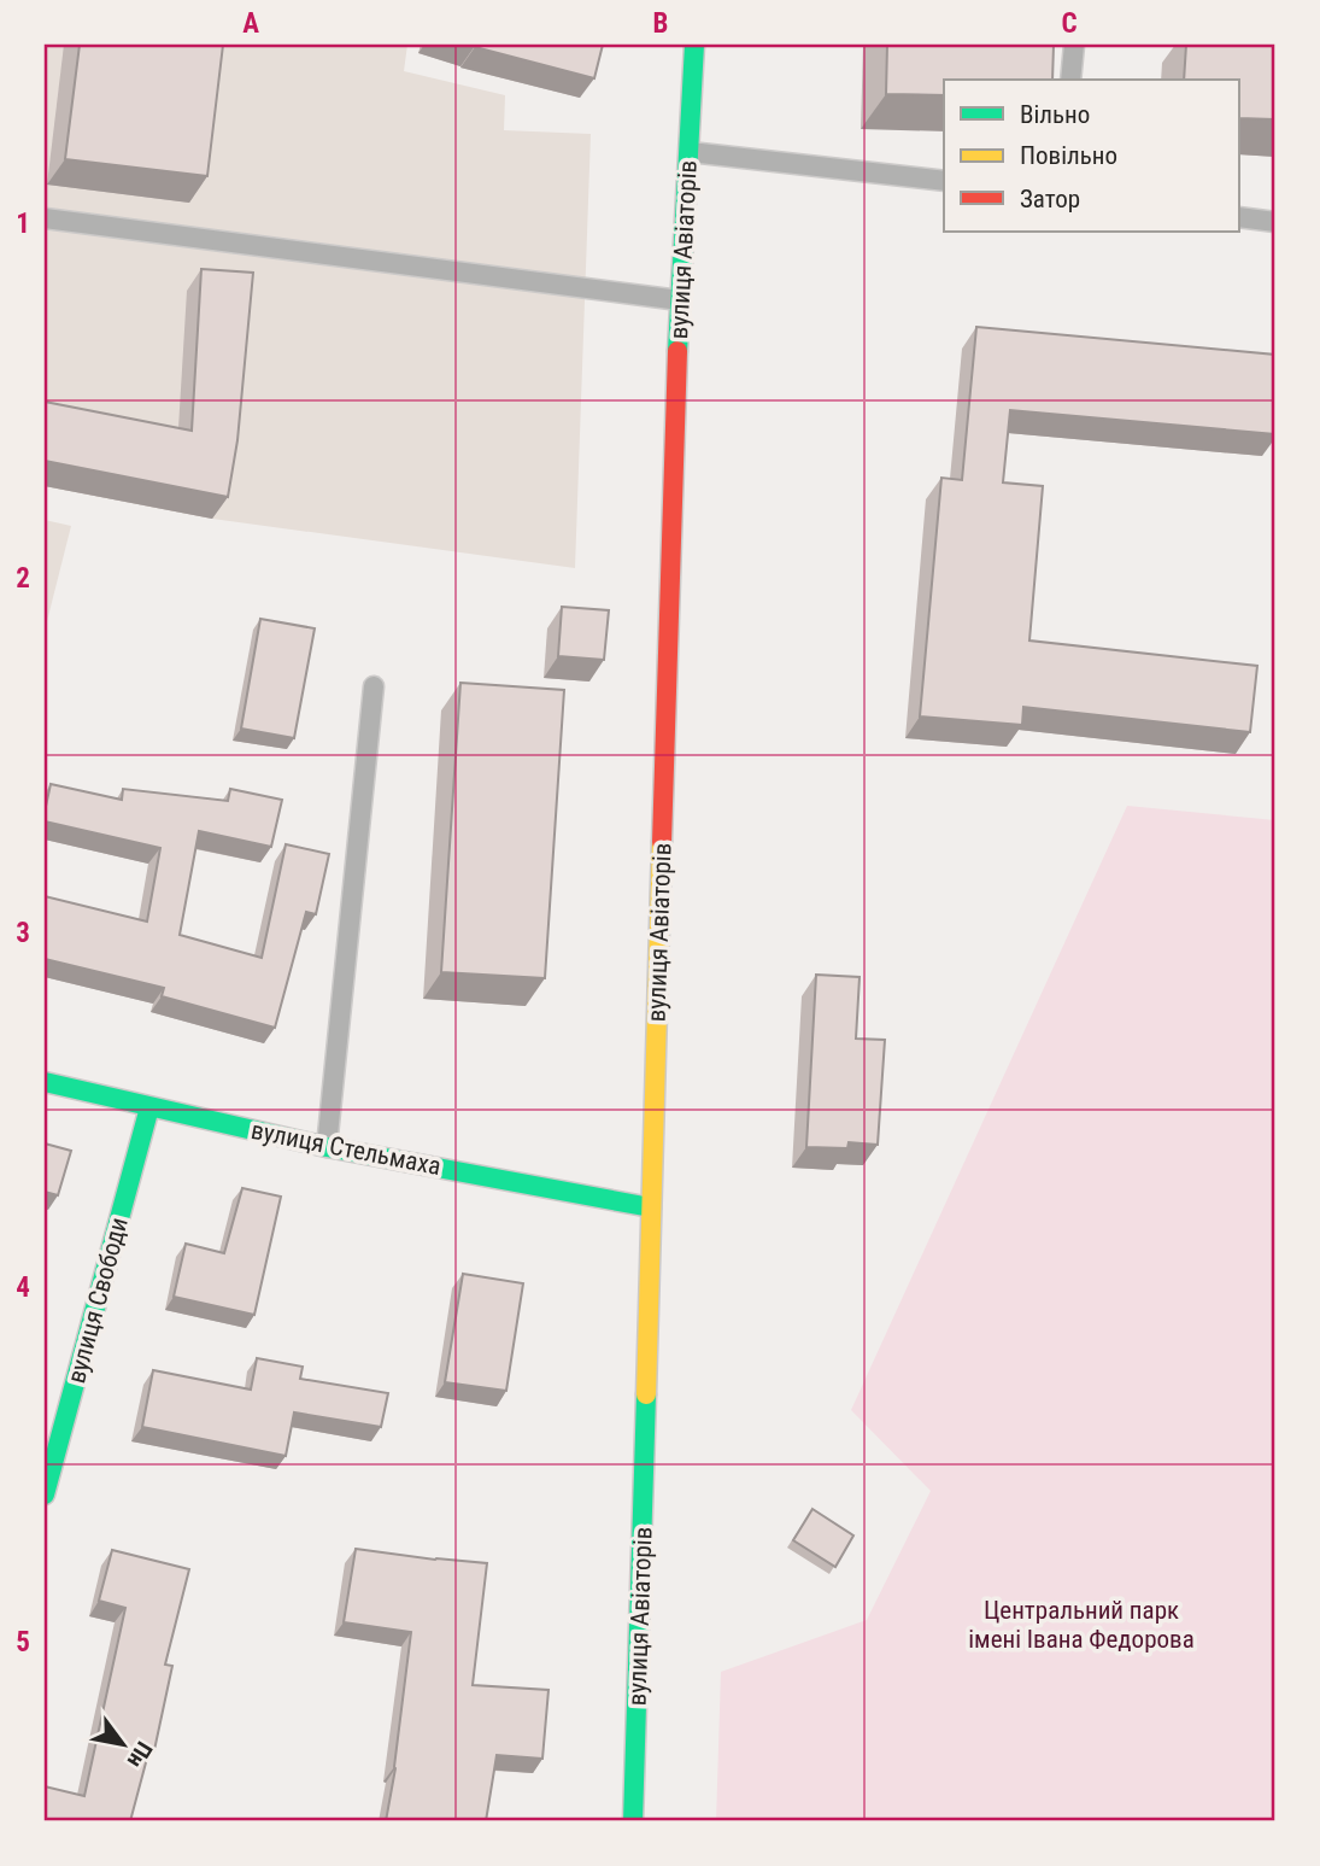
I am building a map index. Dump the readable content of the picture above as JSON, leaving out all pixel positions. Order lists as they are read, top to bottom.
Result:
{
  "streets": {
    "street": ["вулиця Авіаторів", "вулиця Стельмаха", "вулиця Свободи"]
  },
  "crossings": [
    ["вулиця Авіаторів", "вулиця Стельмаха"],
    ["вулиця Стельмаха", "вулиця Свободи"]
  ],
  "parks": ["Центральний парк імені Івана Федорова"],
  "legend": ["Вільно", "Повільно", "Затор"],
  "north": "bottom right",
  "grid": {
    "columns": ["A", "B", "C"],
    "rows": [
      "1",
      "2",
      "3",
      "4",
      "5"
    ]
  }
}
